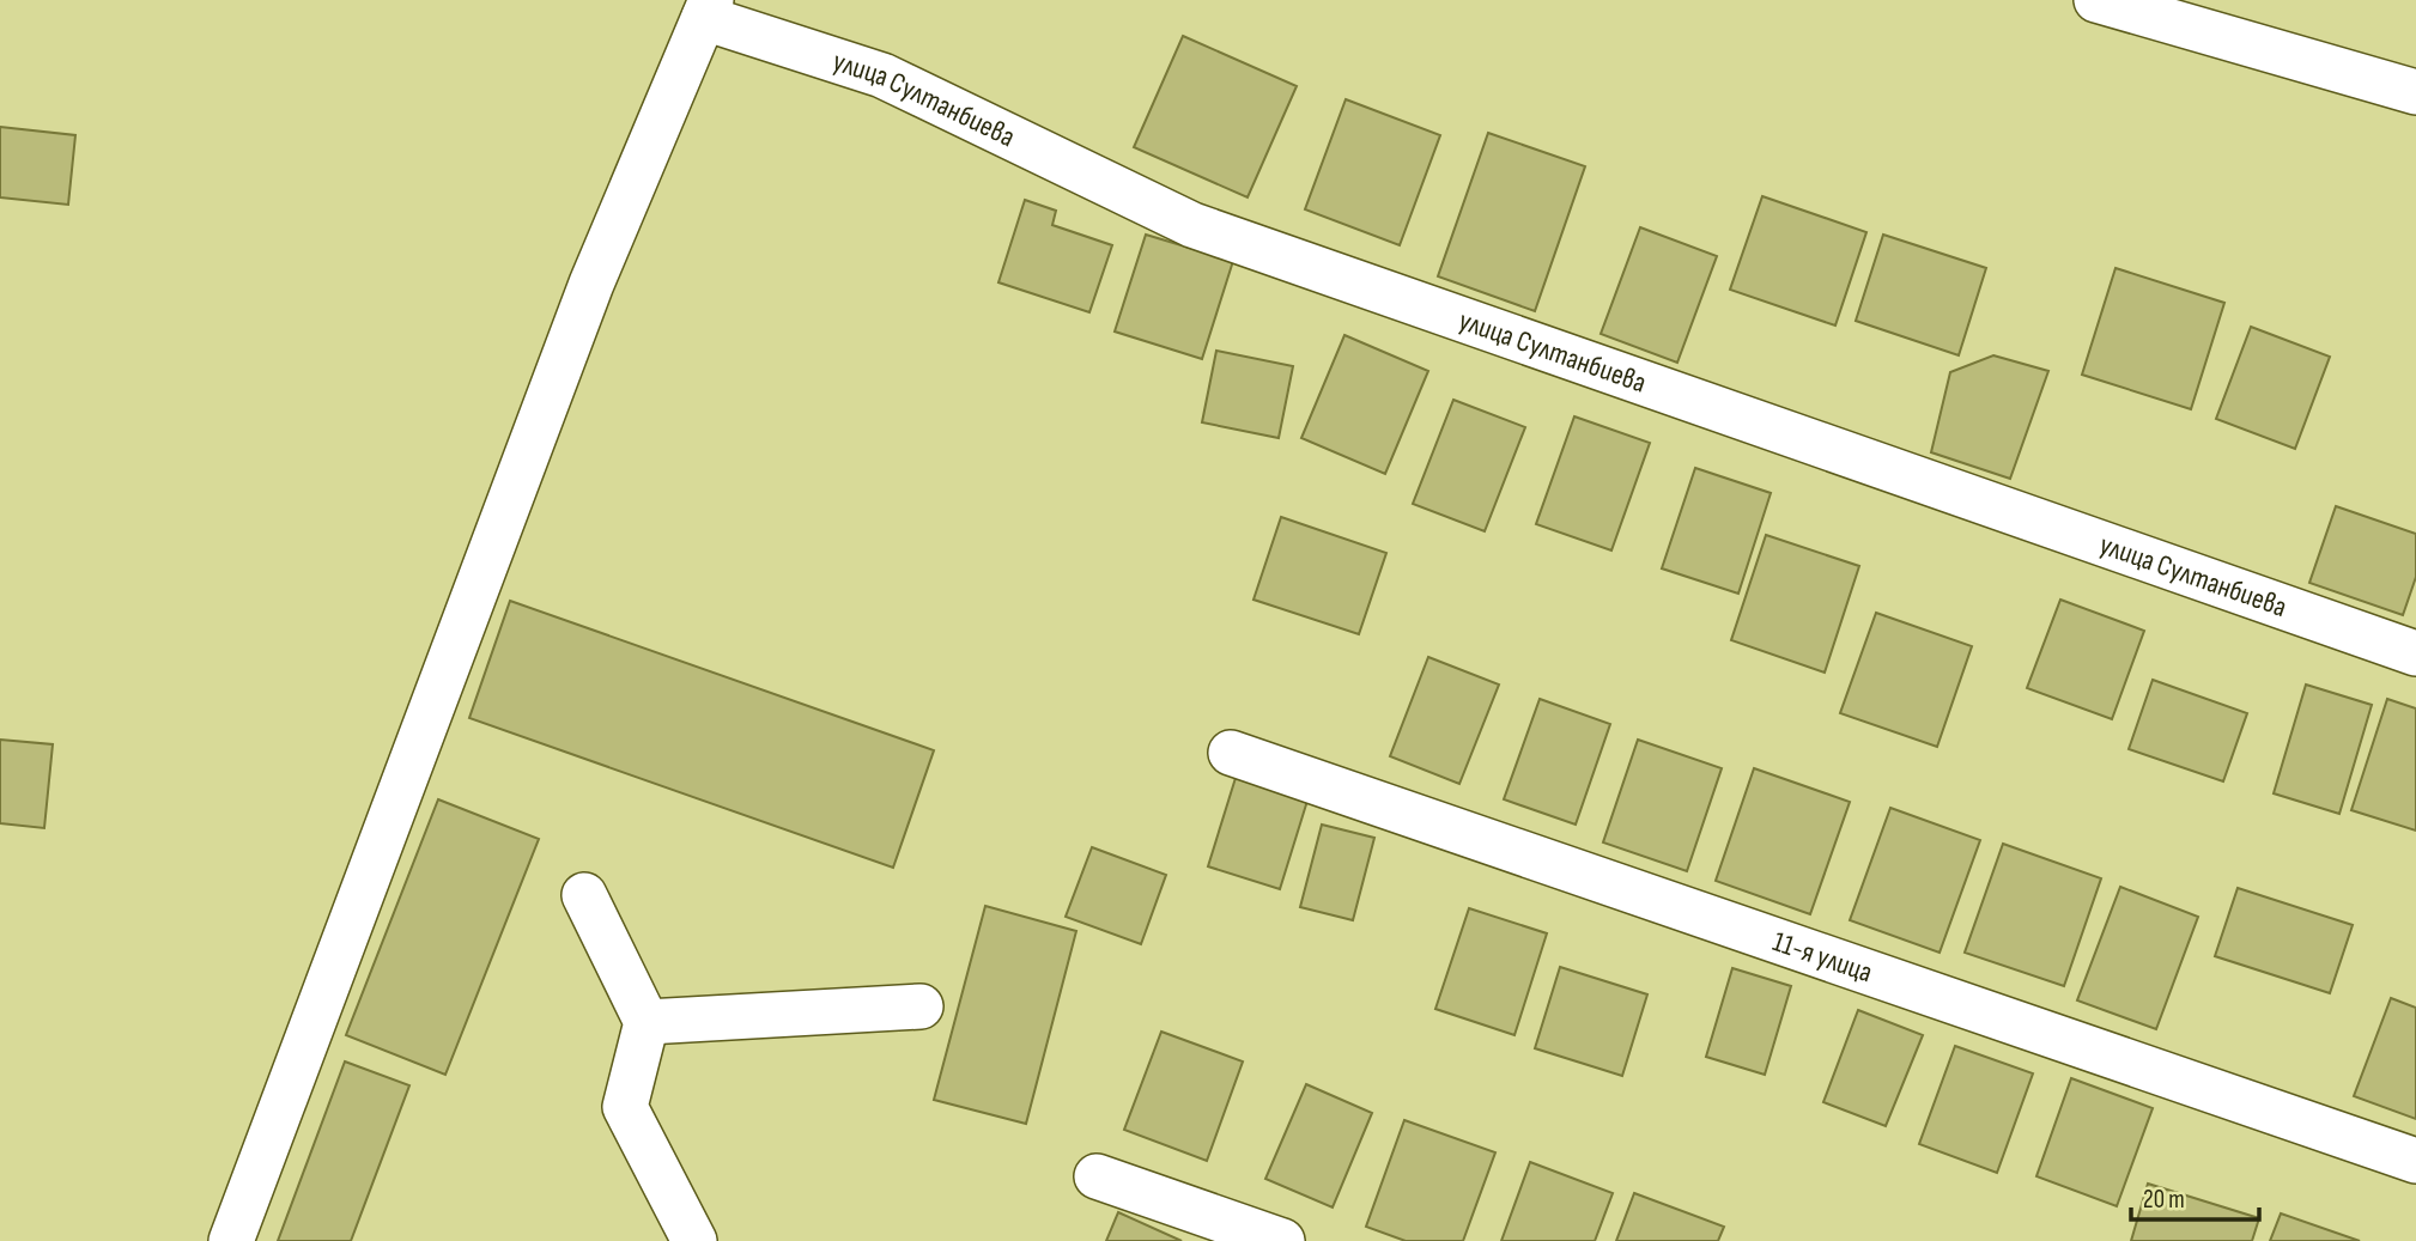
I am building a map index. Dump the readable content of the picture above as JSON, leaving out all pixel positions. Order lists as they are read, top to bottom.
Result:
{
  "streets": {
    "street": ["улица Султанбиева", "11-я улица"]
  },
  "scale_bar": "20 m"
}
